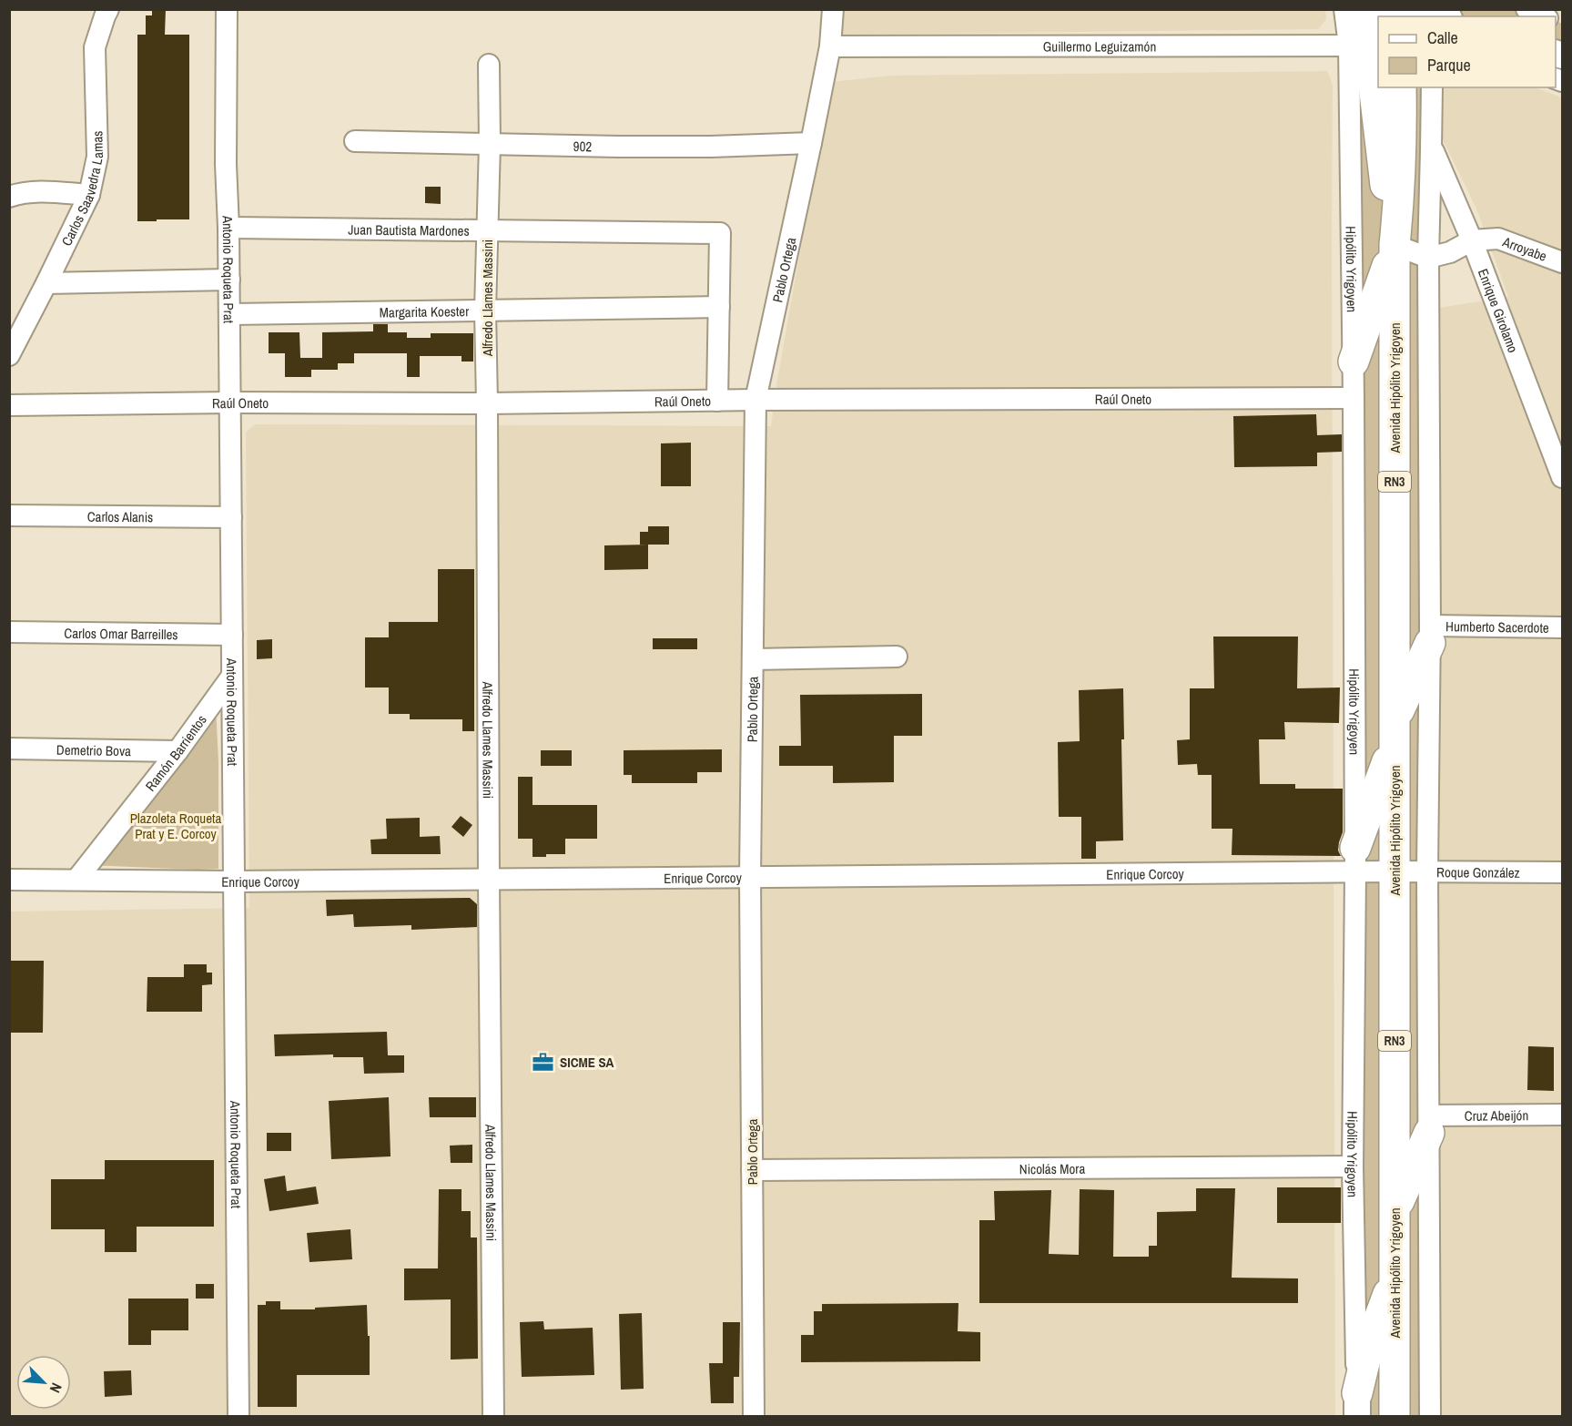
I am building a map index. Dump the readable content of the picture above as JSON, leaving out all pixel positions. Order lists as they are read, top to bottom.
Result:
{
  "streets": {
    "highway": ["Avenida Hipólito Yrigoyen", "RN3"],
    "street": [
      "Guillermo Leguizamón",
      "902",
      "Carlos Saavedra Lamas",
      "Juan Bautista Mardones",
      "Arroyabe",
      "Pablo Ortega",
      "Antonio Roqueta Prat",
      "Hipólito Yrigoyen",
      "Alfredo Llames Massini",
      "Enrique Girolamo",
      "Margarita Koester",
      "Raúl Oneto",
      "Carlos Alanis",
      "Humberto Sacerdote",
      "Carlos Omar Barreilles",
      "Demetrio Bova",
      "Ramón Barrientos",
      "Roque González",
      "Enrique Corcoy",
      "Cruz Abeijón",
      "Nicolás Mora"
    ]
  },
  "crossings": [
    ["Guillermo Leguizamón", "Pablo Ortega"],
    ["Guillermo Leguizamón", "Hipólito Yrigoyen"],
    ["Guillermo Leguizamón", "Avenida Hipólito Yrigoyen"],
    ["902", "Pablo Ortega"],
    ["902", "Alfredo Llames Massini"],
    ["Juan Bautista Mardones", "Antonio Roqueta Prat"],
    ["Juan Bautista Mardones", "Alfredo Llames Massini"],
    ["Juan Bautista Mardones", "Margarita Koester"],
    ["Arroyabe", "Enrique Girolamo"],
    ["Pablo Ortega", "Raúl Oneto"],
    ["Pablo Ortega", "Enrique Corcoy"],
    ["Pablo Ortega", "Nicolás Mora"],
    ["Antonio Roqueta Prat", "Margarita Koester"],
    ["Antonio Roqueta Prat", "Raúl Oneto"],
    ["Antonio Roqueta Prat", "Carlos Alanis"],
    ["Antonio Roqueta Prat", "Carlos Omar Barreilles"],
    ["Antonio Roqueta Prat", "Ramón Barrientos"],
    ["Antonio Roqueta Prat", "Enrique Corcoy"],
    ["Hipólito Yrigoyen", "Avenida Hipólito Yrigoyen"],
    ["Hipólito Yrigoyen", "Raúl Oneto"],
    ["Hipólito Yrigoyen", "Enrique Corcoy"],
    ["Hipólito Yrigoyen", "Nicolás Mora"],
    ["Alfredo Llames Massini", "Margarita Koester"],
    ["Alfredo Llames Massini", "Raúl Oneto"],
    ["Alfredo Llames Massini", "Enrique Corcoy"],
    ["Avenida Hipólito Yrigoyen", "Roque González"],
    ["Avenida Hipólito Yrigoyen", "Enrique Corcoy"],
    ["Demetrio Bova", "Ramón Barrientos"],
    ["Ramón Barrientos", "Enrique Corcoy"],
    ["Roque González", "Enrique Corcoy"]
  ],
  "parks": ["Plazoleta Roqueta Prat y E. Corcoy"],
  "places": {
    "office": ["SICME SA"]
  },
  "legend": ["Calle", "Parque"],
  "north": "bottom right"
}
